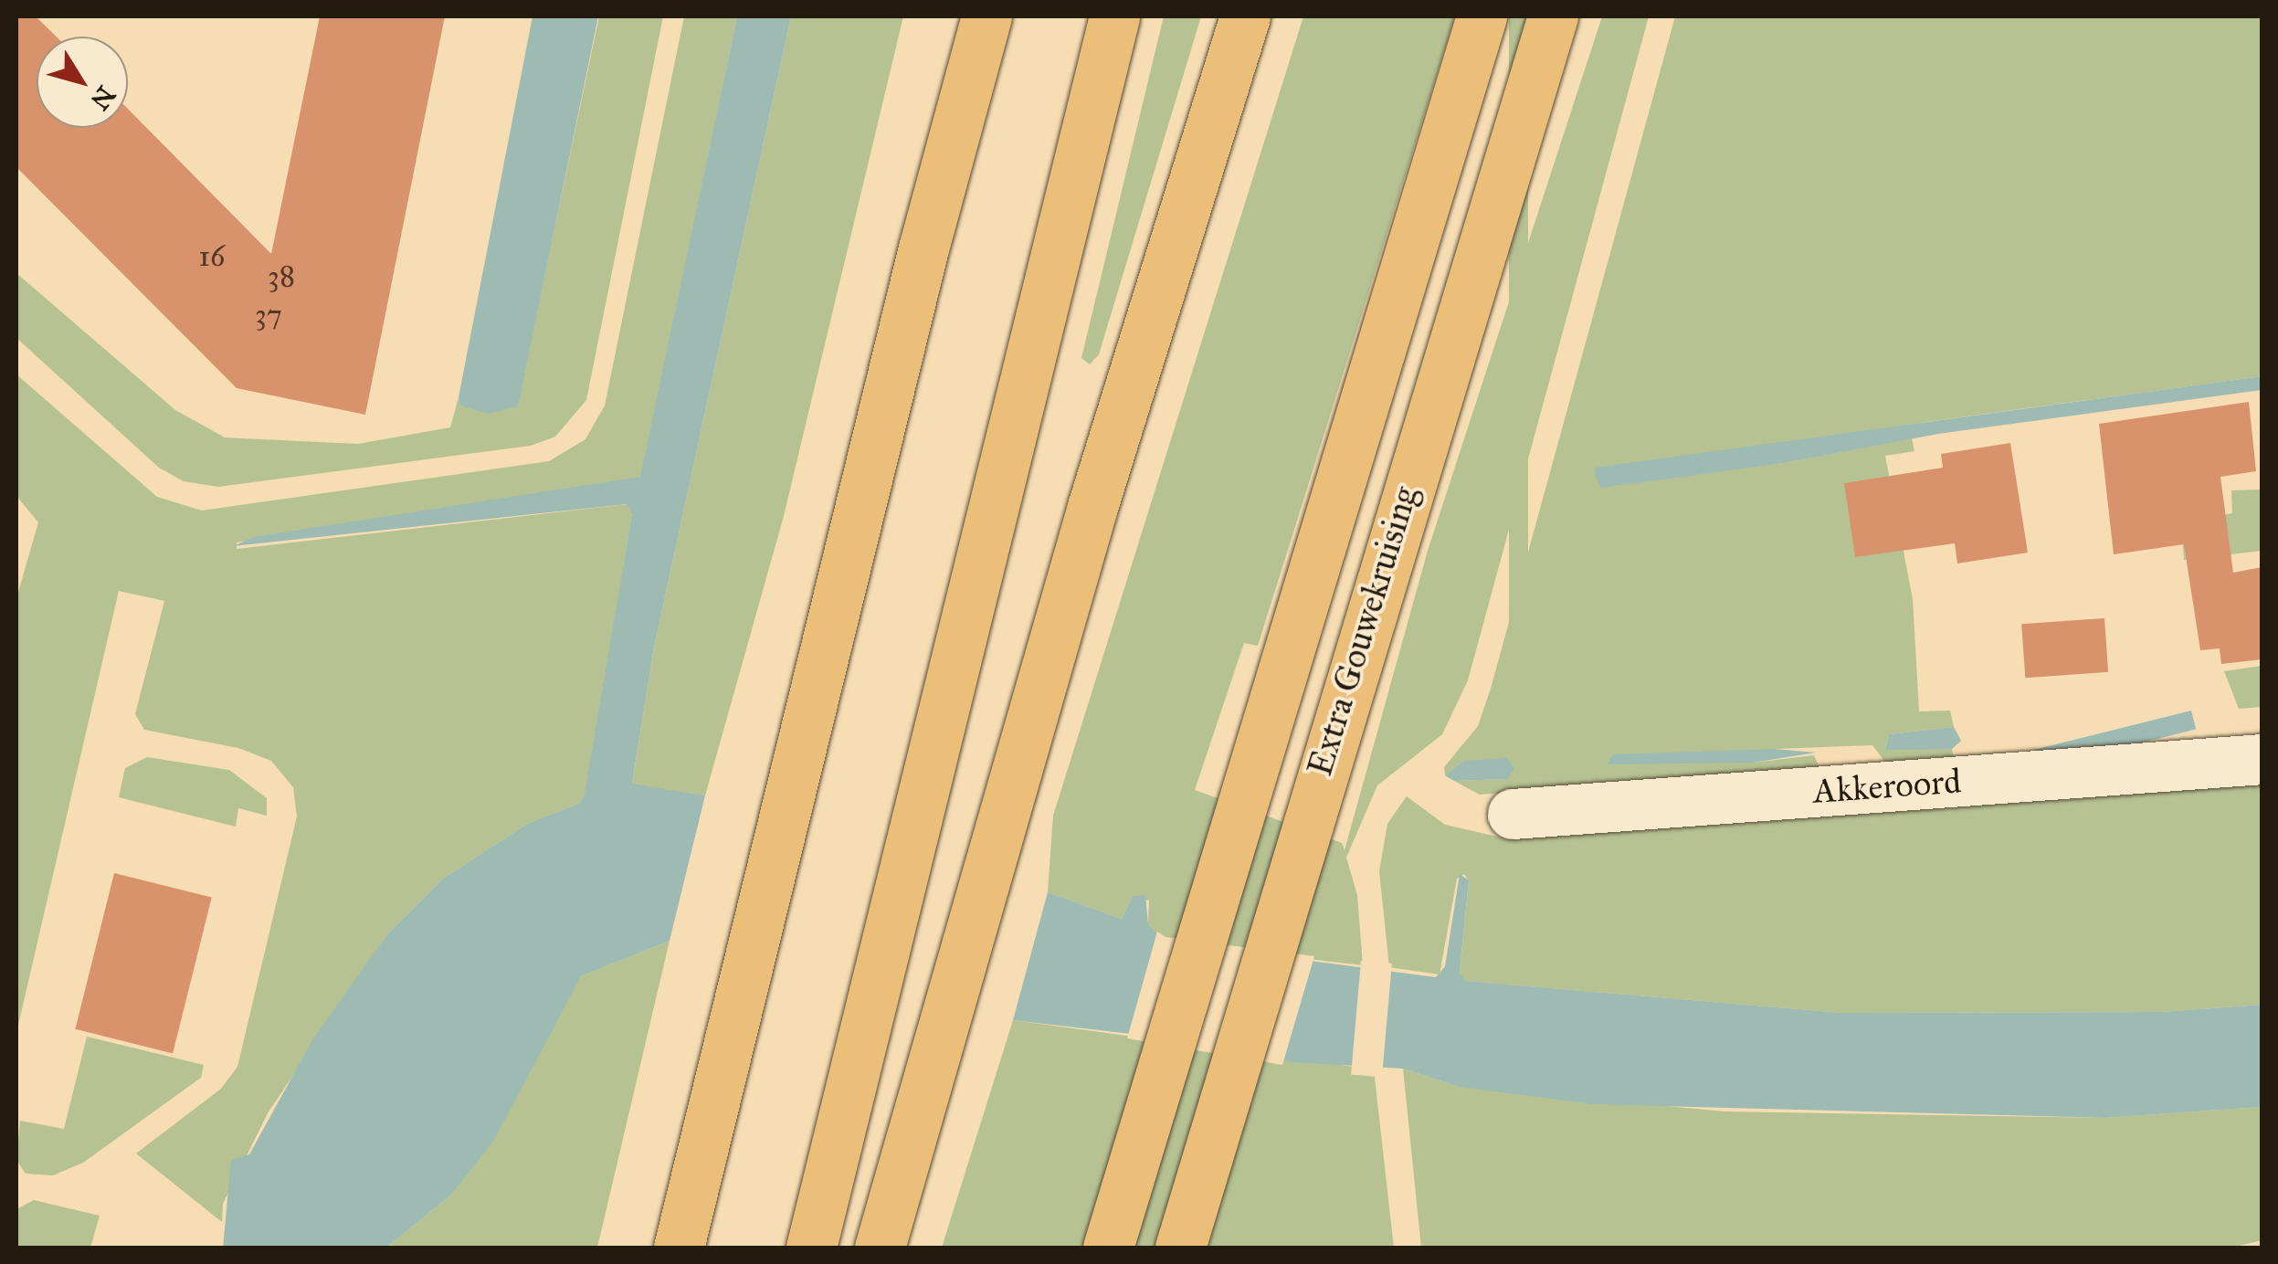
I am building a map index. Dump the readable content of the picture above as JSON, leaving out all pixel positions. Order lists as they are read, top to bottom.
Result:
{
  "streets": {
    "main road": ["Extra Gouwekruising"],
    "street": ["Akkeroord"]
  },
  "house_numbers": ["16", "38", "37"],
  "north": "bottom right"
}
